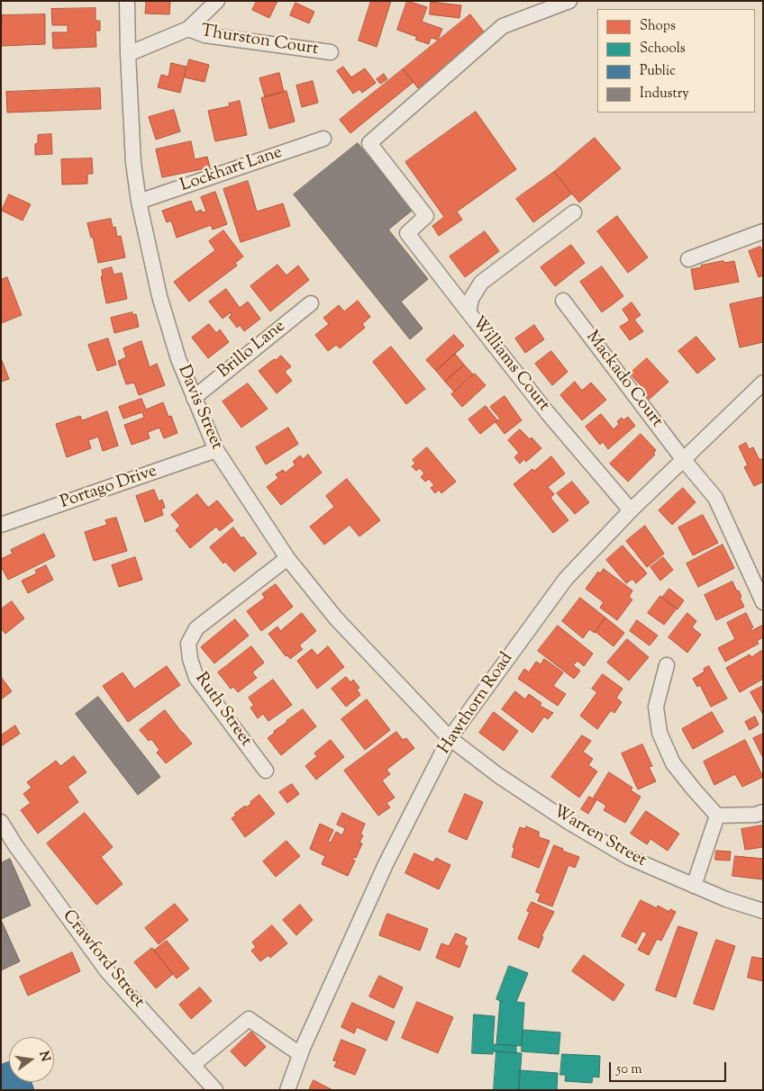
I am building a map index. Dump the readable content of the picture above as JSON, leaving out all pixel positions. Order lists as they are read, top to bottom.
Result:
{
  "streets": {
    "street": [
      "Thurston Court",
      "Lockhart Lane",
      "Brillo Lane",
      "Williams Court",
      "Mackado Court",
      "Davis Street",
      "Portago Drive",
      "Hawthorn Road",
      "Ruth Street",
      "Warren Street",
      "Crawford Street"
    ]
  },
  "crossings": [
    ["Thurston Court", "Davis Street"],
    ["Lockhart Lane", "Davis Street"],
    ["Brillo Lane", "Davis Street"],
    ["Williams Court", "Hawthorn Road"],
    ["Mackado Court", "Hawthorn Road"],
    ["Davis Street", "Portago Drive"],
    ["Davis Street", "Hawthorn Road"],
    ["Davis Street", "Ruth Street"],
    ["Davis Street", "Warren Street"],
    ["Hawthorn Road", "Warren Street"]
  ],
  "legend": [
    "Shops",
    "Schools",
    "Public",
    "Industry"
  ],
  "scale_bar": "50 m",
  "north": "right"
}
